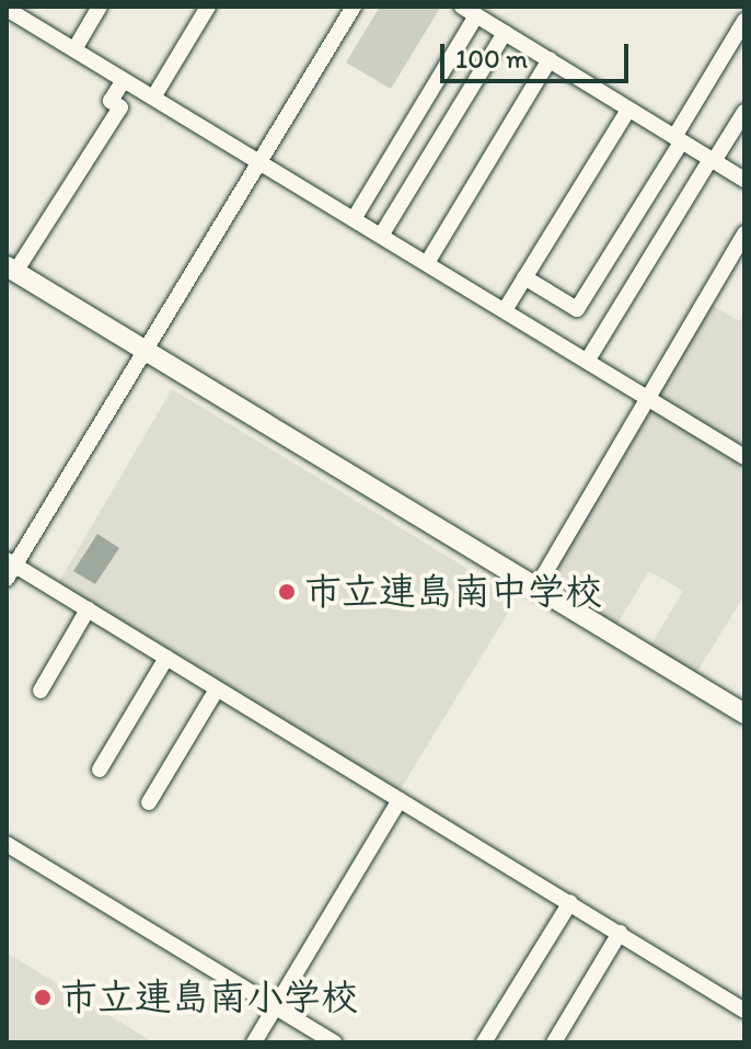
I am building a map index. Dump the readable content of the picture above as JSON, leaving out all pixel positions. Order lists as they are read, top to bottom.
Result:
{
  "places": ["市立連島南中学校", "市立連島南小学校"],
  "scale_bar": "100 m"
}
